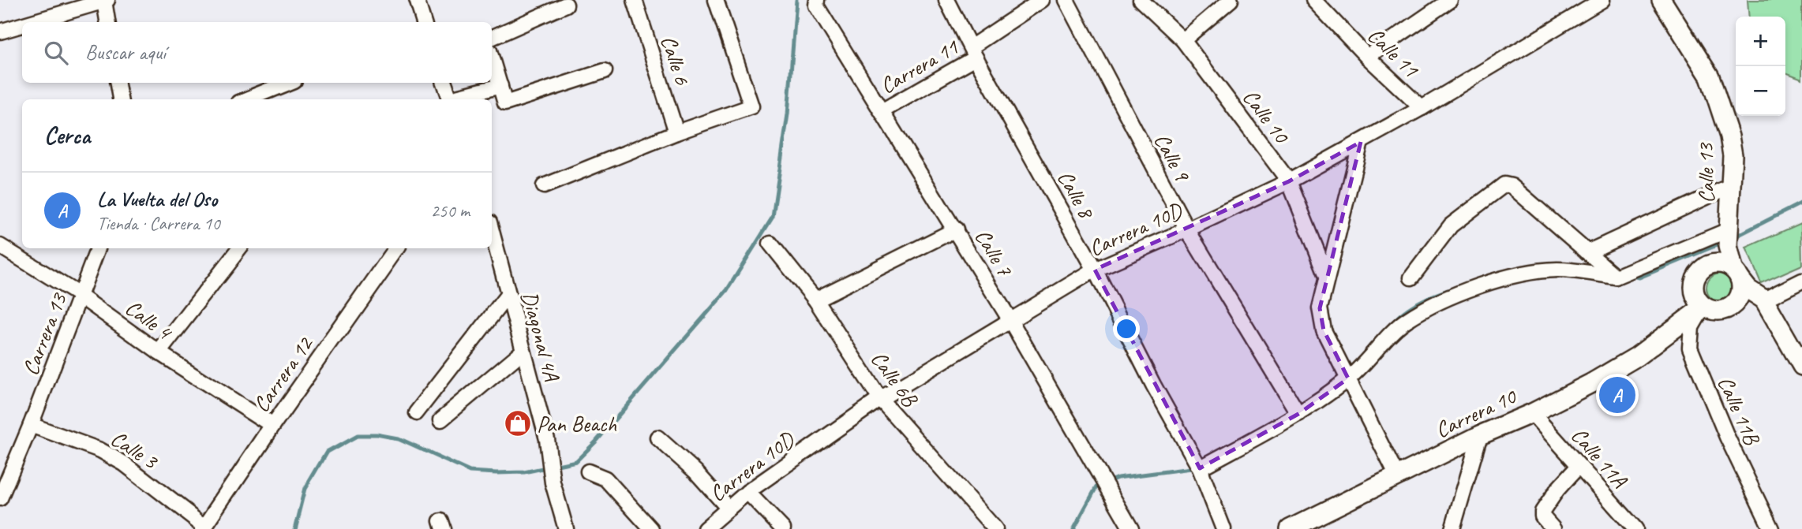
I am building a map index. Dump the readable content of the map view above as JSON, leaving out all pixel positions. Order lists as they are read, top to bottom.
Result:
{
  "streets": {
    "street": [
      "Calle 11",
      "Calle 6",
      "Carrera 11",
      "Calle 10",
      "Calle 9",
      "Calle 13",
      "Calle 8",
      "Carrera 10D",
      "Calle 7",
      "Calle 4",
      "Carrera 13",
      "Diagonal 4A",
      "Carrera 12",
      "Calle 6B",
      "Calle 11B",
      "Carrera 10",
      "Calle 3",
      "Calle 11A"
    ]
  },
  "crossings": [
    ["Calle 11", "Carrera 10D"],
    ["Carrera 11", "Calle 8"],
    ["Carrera 11", "Calle 7"],
    ["Calle 10", "Carrera 10D"],
    ["Calle 9", "Carrera 10D"],
    ["Calle 13", "Calle 11B"],
    ["Calle 13", "Carrera 10"],
    ["Calle 8", "Carrera 10D"],
    ["Carrera 10D", "Calle 7"],
    ["Carrera 10D", "Calle 6B"],
    ["Calle 4", "Carrera 13"],
    ["Calle 4", "Carrera 12"],
    ["Carrera 13", "Calle 3"],
    ["Carrera 12", "Calle 3"],
    ["Calle 11B", "Carrera 10"],
    ["Carrera 10", "Calle 11A"]
  ],
  "places": {
    "shop": ["Pan Beach"]
  },
  "page": {
    "map_buttons": ["+", "−"],
    "search": "Buscar aquí",
    "heading": "Cerca",
    "list": [
      {
        "mark": "A",
        "name": "La Vuelta del Oso",
        "note": "Tienda · Carrera 10",
        "value": "250 m"
      }
    ],
    "pins": "A"
  }
}
